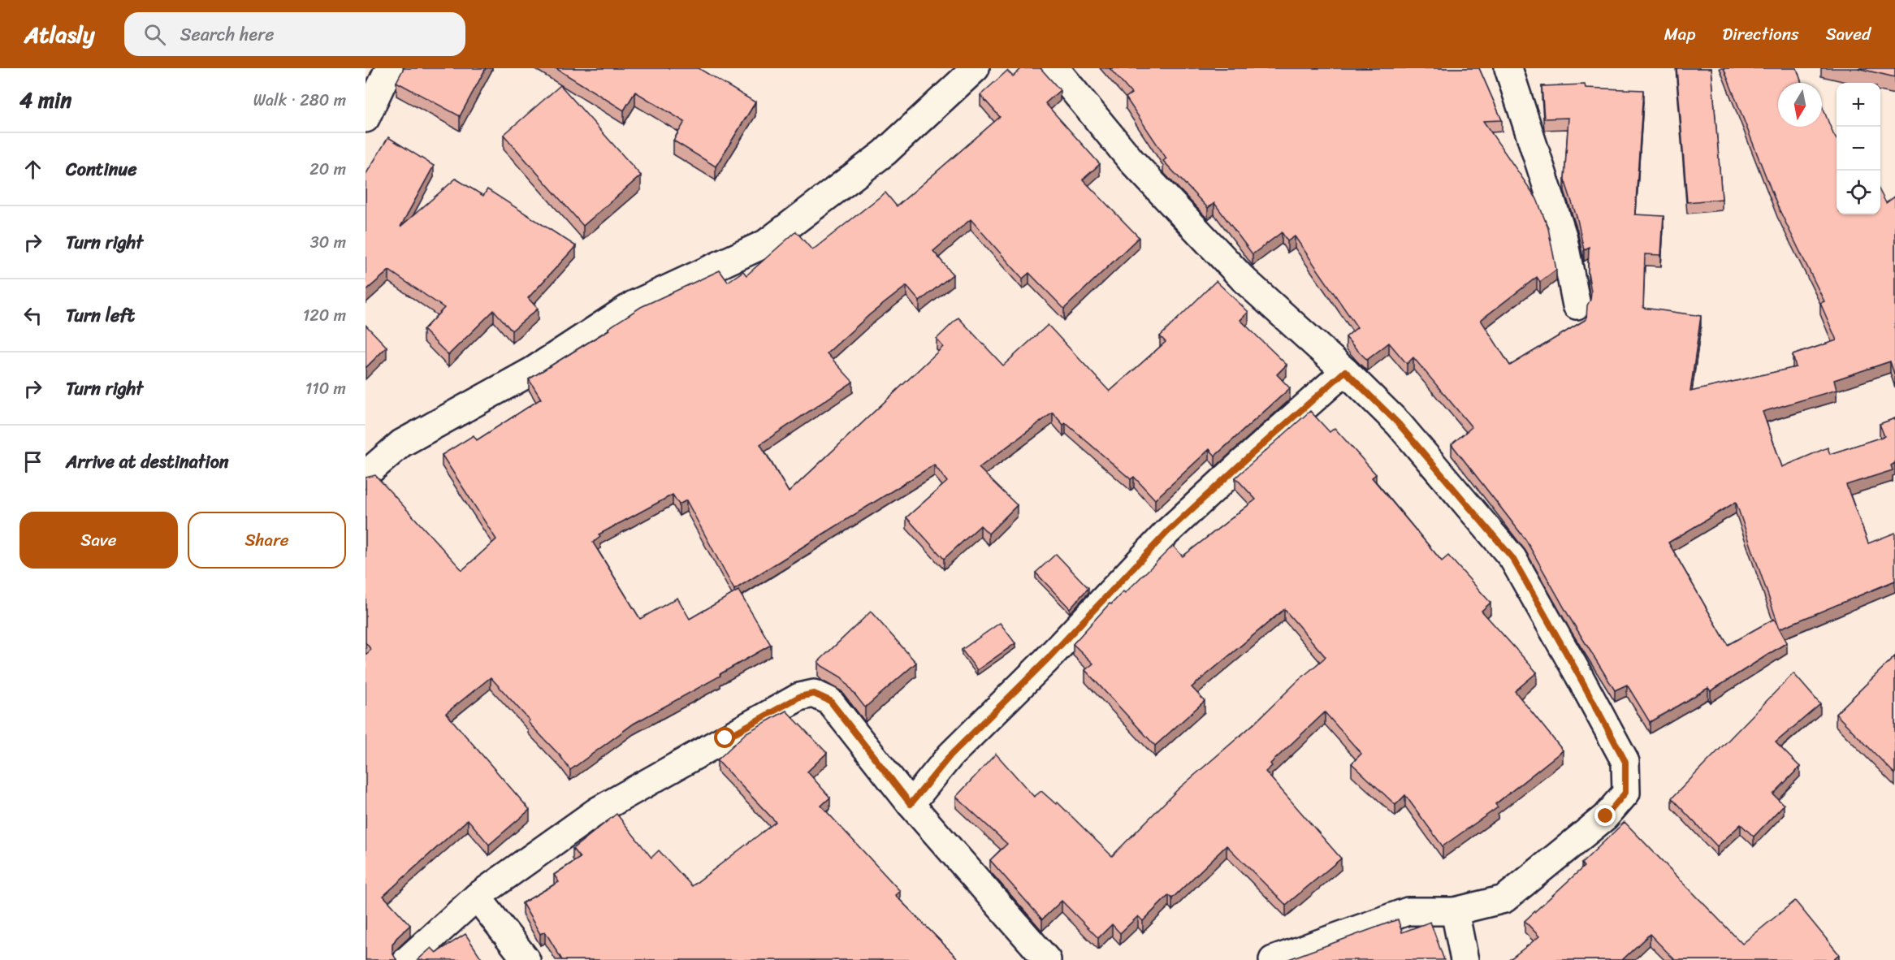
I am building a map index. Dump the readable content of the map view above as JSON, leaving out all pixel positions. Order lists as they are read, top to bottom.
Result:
{
  "north": "bottom",
  "page": {
    "header": "Atlasly",
    "search": "Search here",
    "nav": ["Map", "Directions", "Saved"],
    "heading": ["4 min", "Walk · 280 m"],
    "map_buttons": ["+", "−"],
    "list": [
      ["Continue", "20 m"],
      ["Turn right", "30 m"],
      ["Turn left", "120 m"],
      ["Turn right", "110 m"],
      "Arrive at destination"
    ],
    "buttons": ["Save", "Share"]
  }
}
